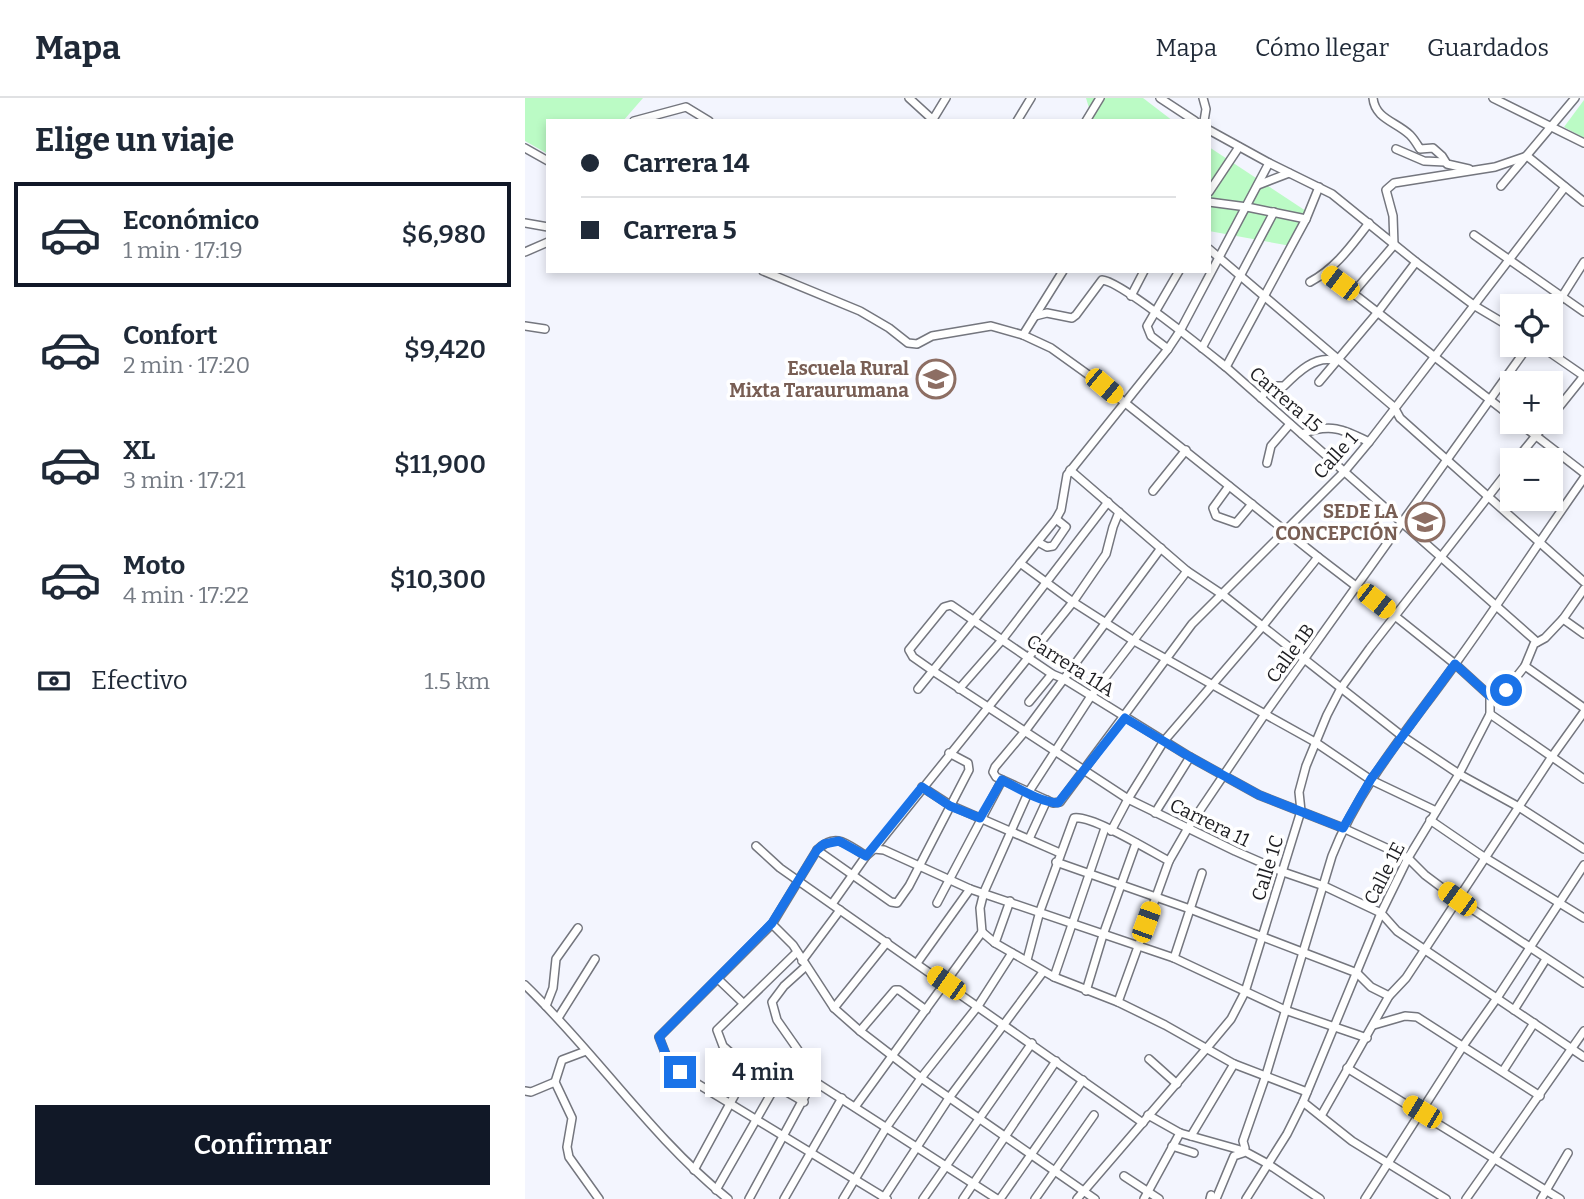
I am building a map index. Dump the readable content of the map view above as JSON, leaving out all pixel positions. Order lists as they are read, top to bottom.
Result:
{
  "streets": {
    "street": [
      "Carrera 15",
      "Calle 1",
      "Calle 1B",
      "Carrera 11A",
      "Carrera 11",
      "Calle 1C",
      "Calle 1E"
    ]
  },
  "crossings": [
    ["Carrera 15", "Calle 1"],
    ["Carrera 15", "Calle 1B"],
    ["Carrera 15", "Calle 1C"],
    ["Calle 1", "Carrera 11A"],
    ["Calle 1", "Carrera 11"],
    ["Calle 1B", "Carrera 11A"],
    ["Calle 1B", "Carrera 11"],
    ["Carrera 11A", "Carrera 11"],
    ["Carrera 11A", "Calle 1C"],
    ["Carrera 11A", "Calle 1E"],
    ["Carrera 11", "Calle 1C"],
    ["Carrera 11", "Calle 1E"]
  ],
  "places": {
    "school or university": ["Escuela Rural Mixta Taraurumana", "SEDE LA CONCEPCIÓN"]
  },
  "page": {
    "header": "Mapa",
    "nav": ["Mapa", "Cómo llegar", "Guardados"],
    "heading": "Elige un viaje",
    "banner": ["Carrera 14", "Carrera 5"],
    "list": [
      {
        "name": "Económico",
        "note": "1 min · 17:19",
        "value": "$6,980"
      },
      {
        "name": "Confort",
        "note": "2 min · 17:20",
        "value": "$9,420"
      },
      {
        "name": "XL",
        "note": "3 min · 17:21",
        "value": "$11,900"
      },
      {
        "name": "Moto",
        "note": "4 min · 17:22",
        "value": "$10,300"
      }
    ],
    "map_buttons": ["+", "−"],
    "pay": ["Efectivo", "1.5 km"],
    "bubble": "4 min",
    "buttons": "Confirmar"
  }
}
